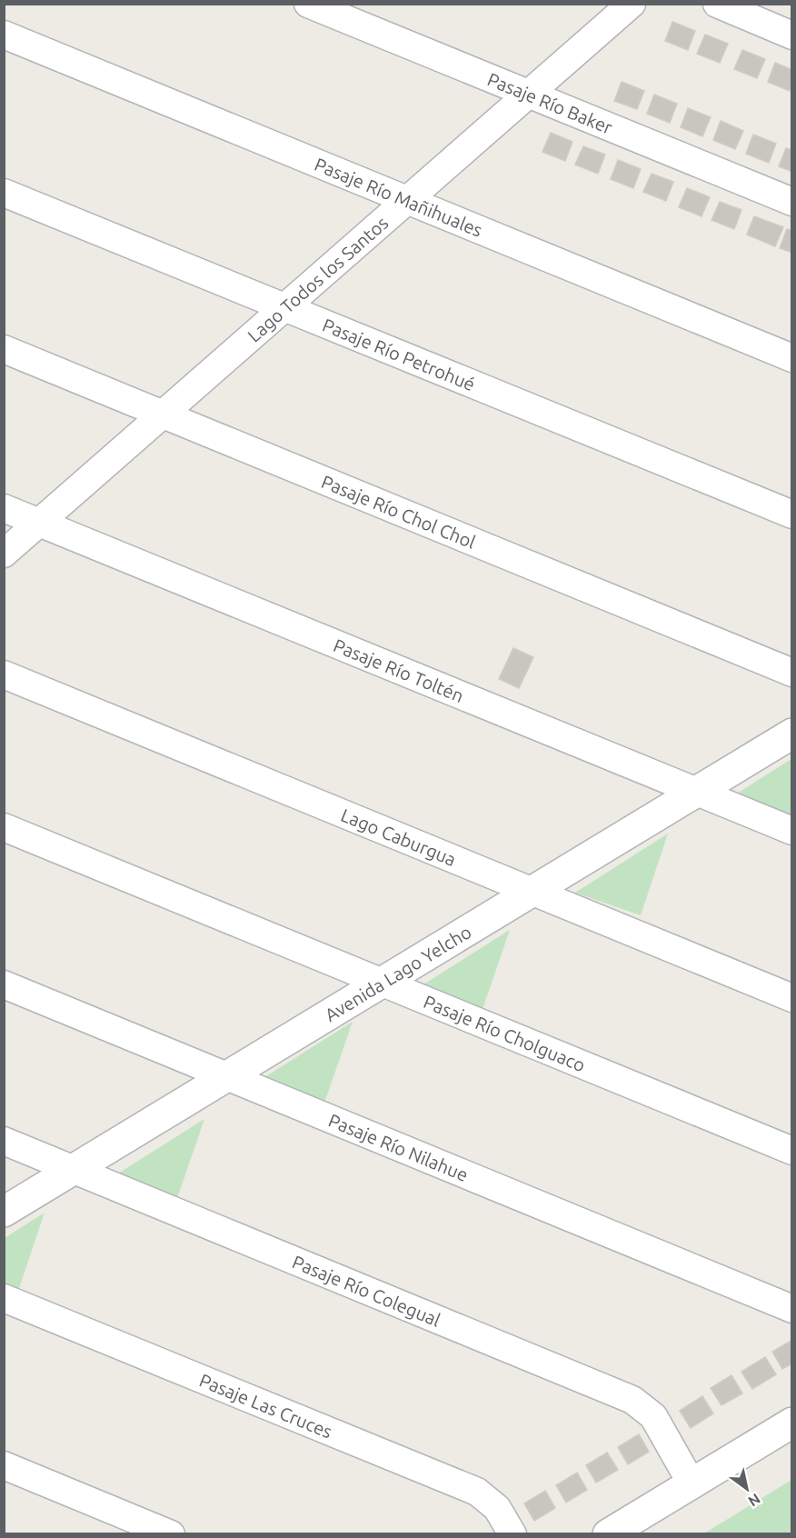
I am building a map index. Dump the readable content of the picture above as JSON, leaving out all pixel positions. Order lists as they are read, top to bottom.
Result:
{
  "streets": {
    "street": [
      "Pasaje Río Baker",
      "Pasaje Río Mañihuales",
      "Lago Todos los Santos",
      "Pasaje Río Petrohué",
      "Pasaje Río Chol Chol",
      "Pasaje Río Toltén",
      "Lago Caburgua",
      "Avenida Lago Yelcho",
      "Pasaje Río Cholguaco",
      "Pasaje Río Nilahue",
      "Pasaje Río Colegual",
      "Pasaje Las Cruces"
    ]
  },
  "crossings": [
    ["Pasaje Río Baker", "Lago Todos los Santos"],
    ["Pasaje Río Mañihuales", "Lago Todos los Santos"],
    ["Lago Todos los Santos", "Pasaje Río Petrohué"],
    ["Lago Todos los Santos", "Pasaje Río Chol Chol"],
    ["Lago Todos los Santos", "Pasaje Río Toltén"],
    ["Pasaje Río Toltén", "Avenida Lago Yelcho"],
    ["Lago Caburgua", "Avenida Lago Yelcho"],
    ["Avenida Lago Yelcho", "Pasaje Río Cholguaco"],
    ["Avenida Lago Yelcho", "Pasaje Río Nilahue"],
    ["Avenida Lago Yelcho", "Pasaje Río Colegual"]
  ],
  "north": "bottom right"
}
